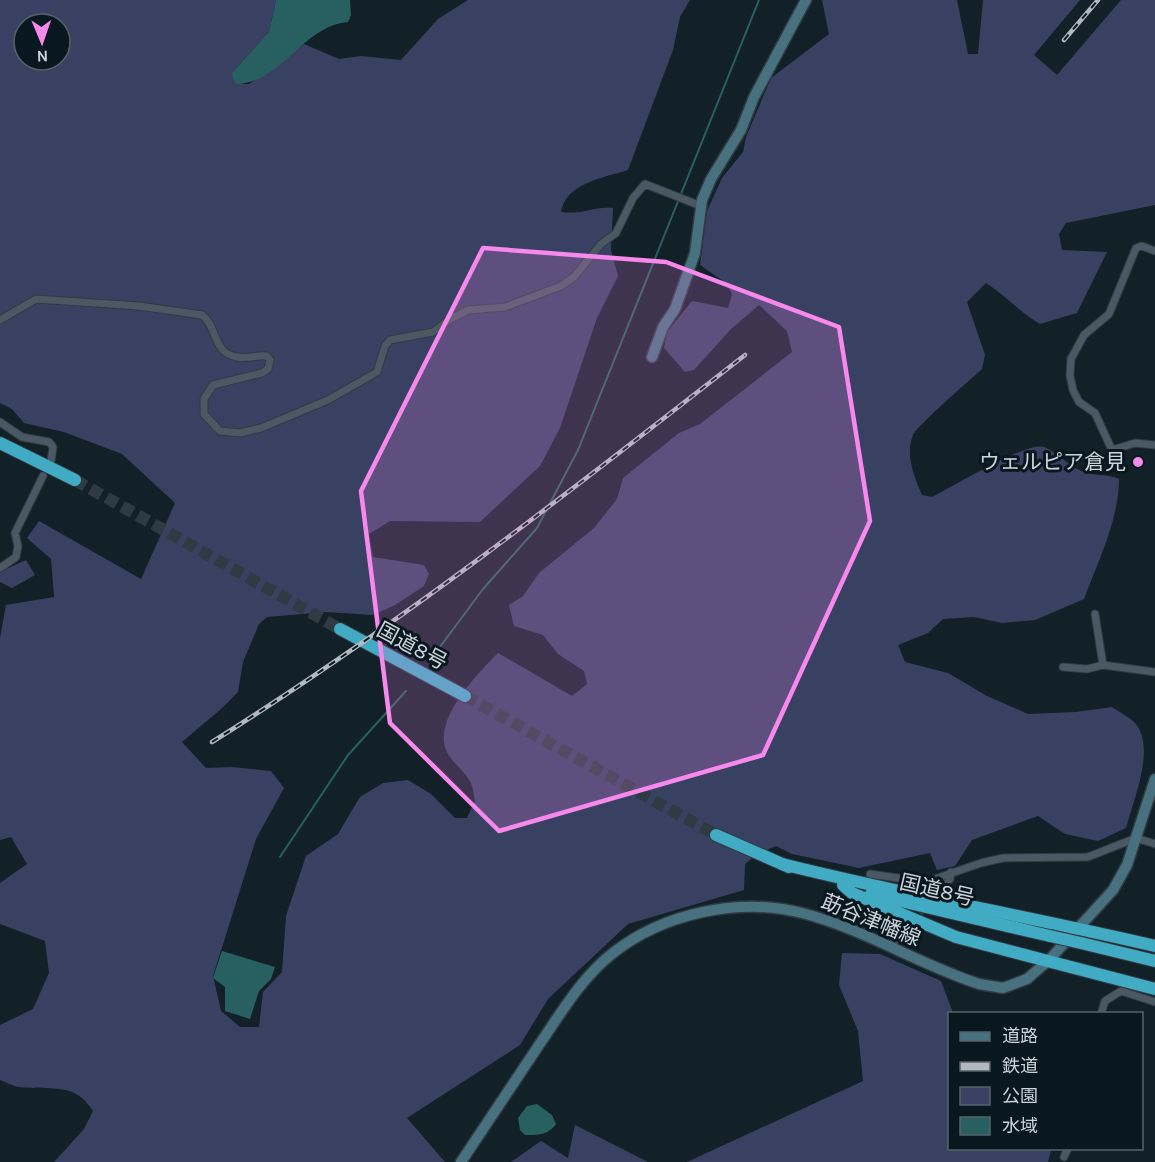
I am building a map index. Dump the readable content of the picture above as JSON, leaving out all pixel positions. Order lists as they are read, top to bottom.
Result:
{
  "streets": {
    "highway": ["国道8号"],
    "main road": ["莇谷津幡線"]
  },
  "places": ["ウェルピア倉見"],
  "legend": [
    "道路",
    "鉄道",
    "公園",
    "水域"
  ],
  "north": "bottom"
}
